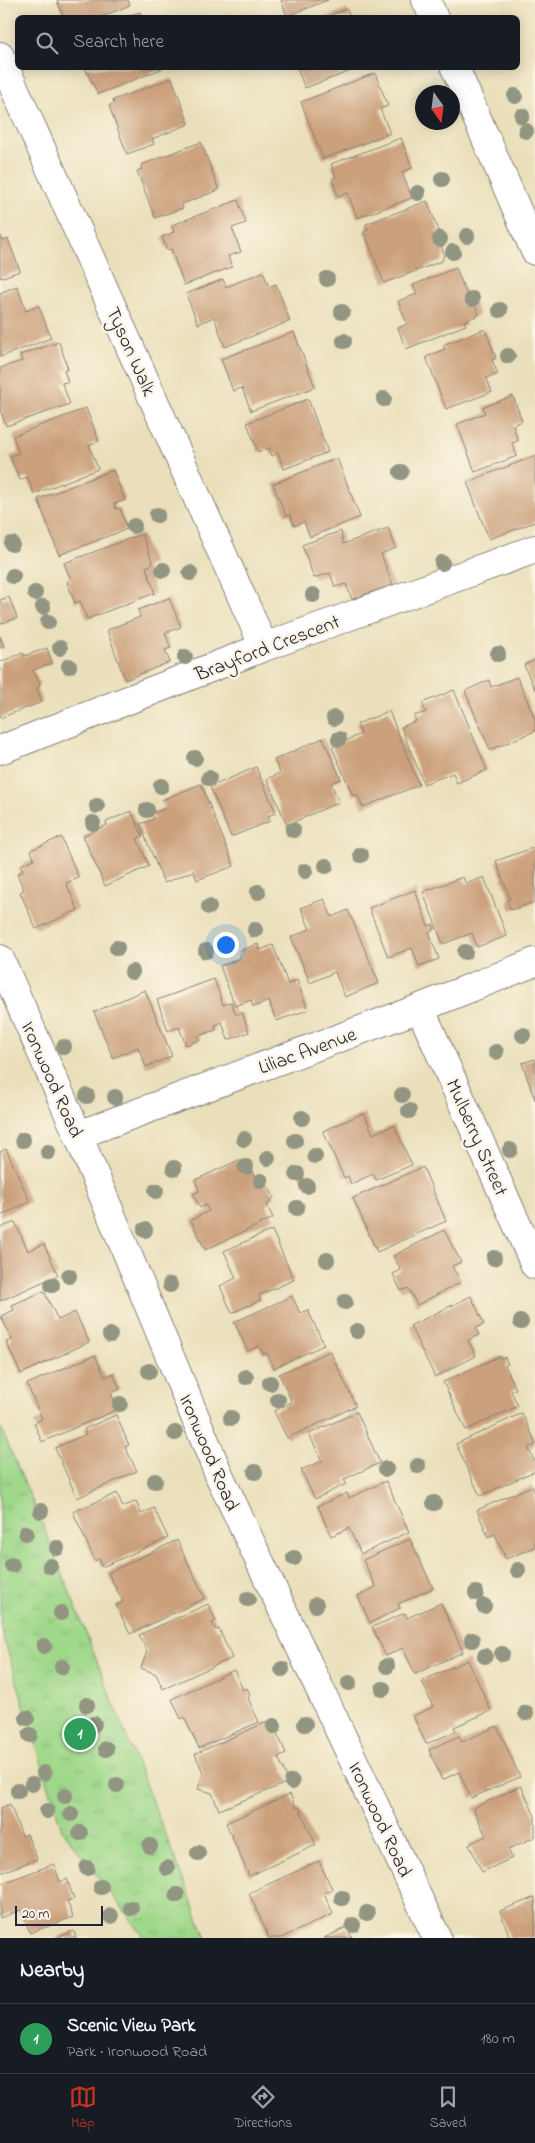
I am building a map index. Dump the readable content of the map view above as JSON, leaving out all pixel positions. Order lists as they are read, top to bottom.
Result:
{
  "streets": {
    "street": [
      "Tyson Walk",
      "Brayford Crescent",
      "Liliac Avenue",
      "Ironwood Road",
      "Mulberry Street"
    ]
  },
  "crossings": [
    ["Tyson Walk", "Brayford Crescent"],
    ["Liliac Avenue", "Ironwood Road"],
    ["Liliac Avenue", "Mulberry Street"]
  ],
  "scale_bar": "20 m",
  "north": "bottom",
  "page": {
    "search": "Search here",
    "pins": "1",
    "scale": "20 m",
    "heading": "Nearby",
    "list": [
      {
        "mark": "1",
        "name": "Scenic View Park",
        "note": "Park · Ironwood Road",
        "value": "180 m"
      }
    ],
    "nav": ["Map", "Directions", "Saved"]
  }
}
